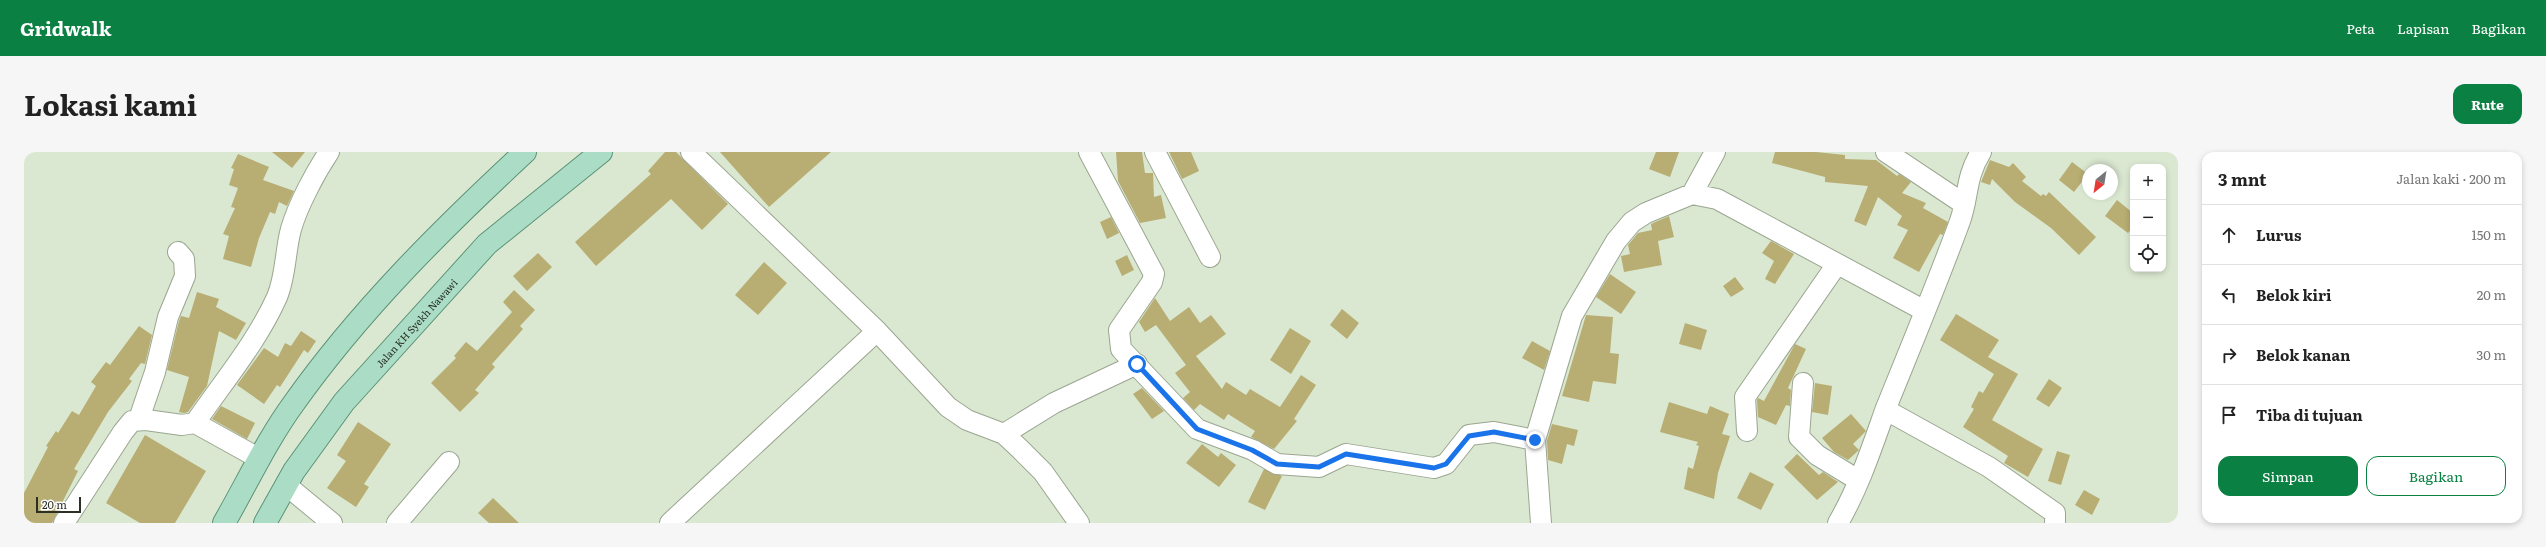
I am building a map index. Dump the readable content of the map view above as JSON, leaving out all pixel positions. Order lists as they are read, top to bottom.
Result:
{
  "streets": {
    "main road": ["Jalan KH Syekh Nawawi"]
  },
  "scale_bar": "20 m",
  "north": "bottom left",
  "page": {
    "header": "Gridwalk",
    "nav": ["Peta", "Lapisan", "Bagikan"],
    "title": "Lokasi kami",
    "buttons": [
      "Rute",
      ["Simpan", "Bagikan"]
    ],
    "heading": ["3 mnt", "Jalan kaki · 200 m"],
    "map_buttons": ["+", "−"],
    "list": [
      ["Lurus", "150 m"],
      ["Belok kiri", "20 m"],
      ["Belok kanan", "30 m"],
      "Tiba di tujuan"
    ],
    "scale": "20 m"
  }
}
